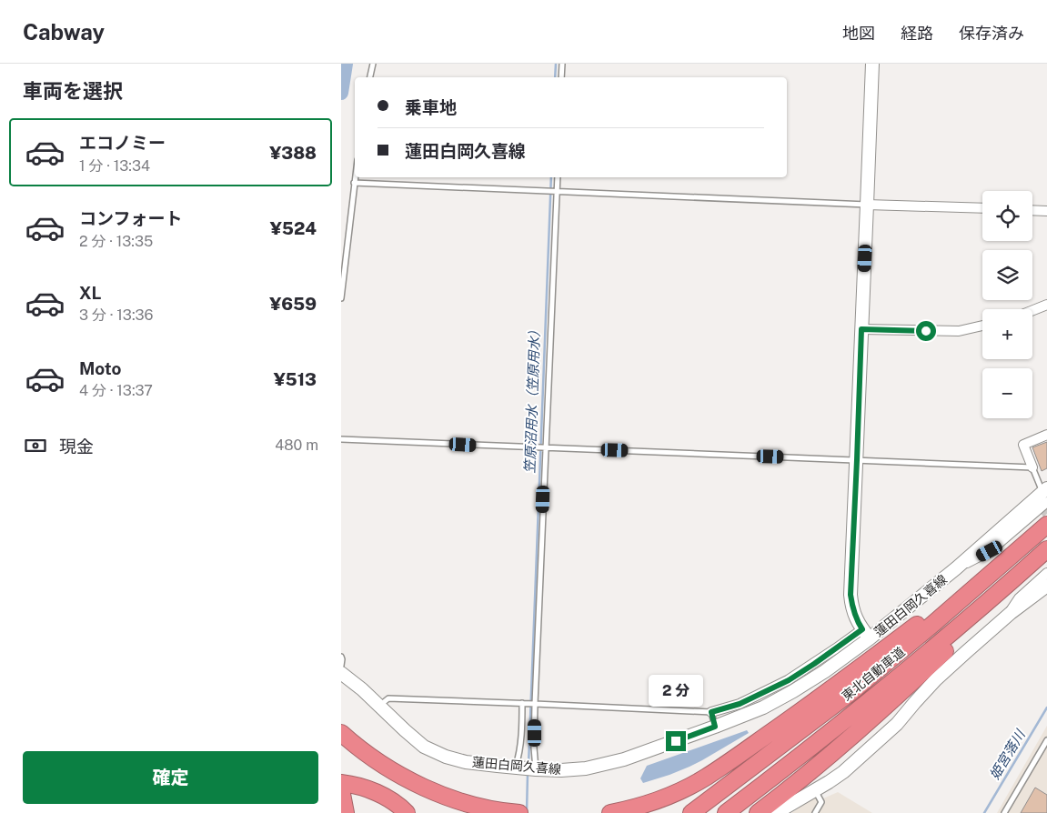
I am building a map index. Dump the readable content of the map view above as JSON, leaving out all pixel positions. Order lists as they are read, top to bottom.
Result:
{
  "streets": {
    "highway": ["東北自動車道"],
    "street": ["蓮田白岡久喜線"]
  },
  "water": ["笠原沼用水（笠原用水）", "姫宮落川"],
  "page": {
    "header": "Cabway",
    "nav": ["地図", "経路", "保存済み"],
    "heading": "車両を選択",
    "banner": ["乗車地", "蓮田白岡久喜線"],
    "list": [
      {
        "name": "エコノミー",
        "note": "1 分 · 13:34",
        "value": "¥388"
      },
      {
        "name": "コンフォート",
        "note": "2 分 · 13:35",
        "value": "¥524"
      },
      {
        "name": "XL",
        "note": "3 分 · 13:36",
        "value": "¥659"
      },
      {
        "name": "Moto",
        "note": "4 分 · 13:37",
        "value": "¥513"
      }
    ],
    "map_buttons": ["+", "−"],
    "pay": ["現金", "480 m"],
    "bubble": "2 分",
    "buttons": "確定"
  }
}
